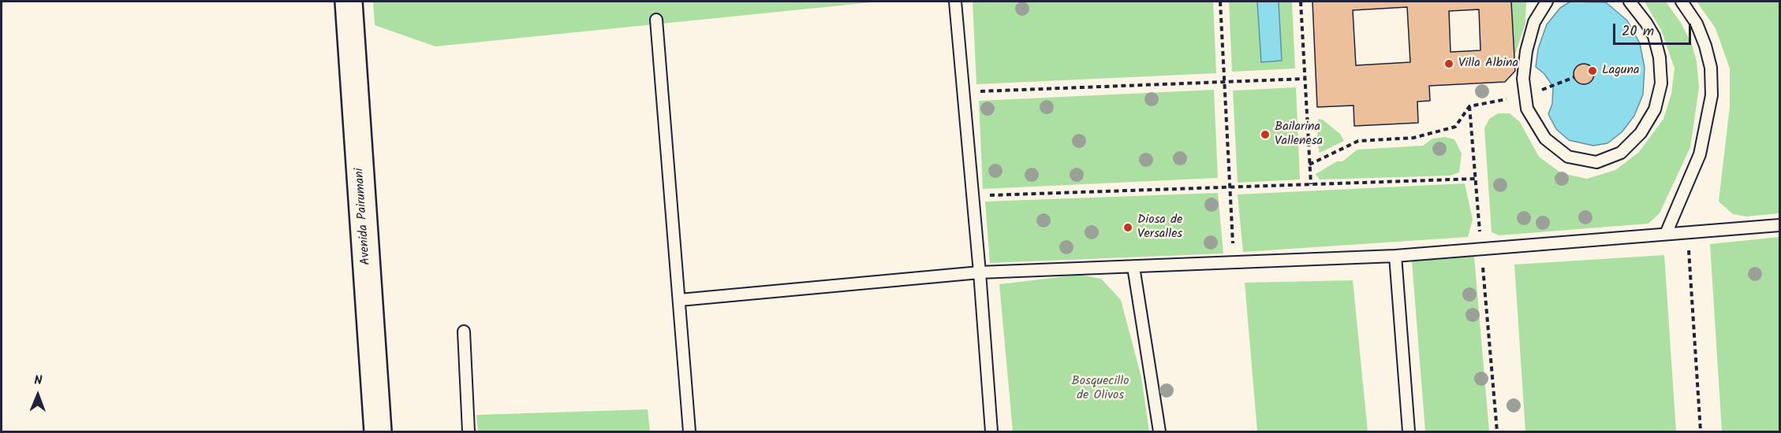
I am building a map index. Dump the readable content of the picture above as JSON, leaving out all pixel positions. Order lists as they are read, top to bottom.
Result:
{
  "streets": {
    "main road": ["Avenida Pairumani"]
  },
  "parks": ["Bosquecillo de Olivos"],
  "places": [
    "Villa Albina",
    "Laguna",
    "Bailarina Vallenesa",
    "Diosa de Versalles"
  ],
  "scale_bar": "20 m",
  "north": "top"
}
